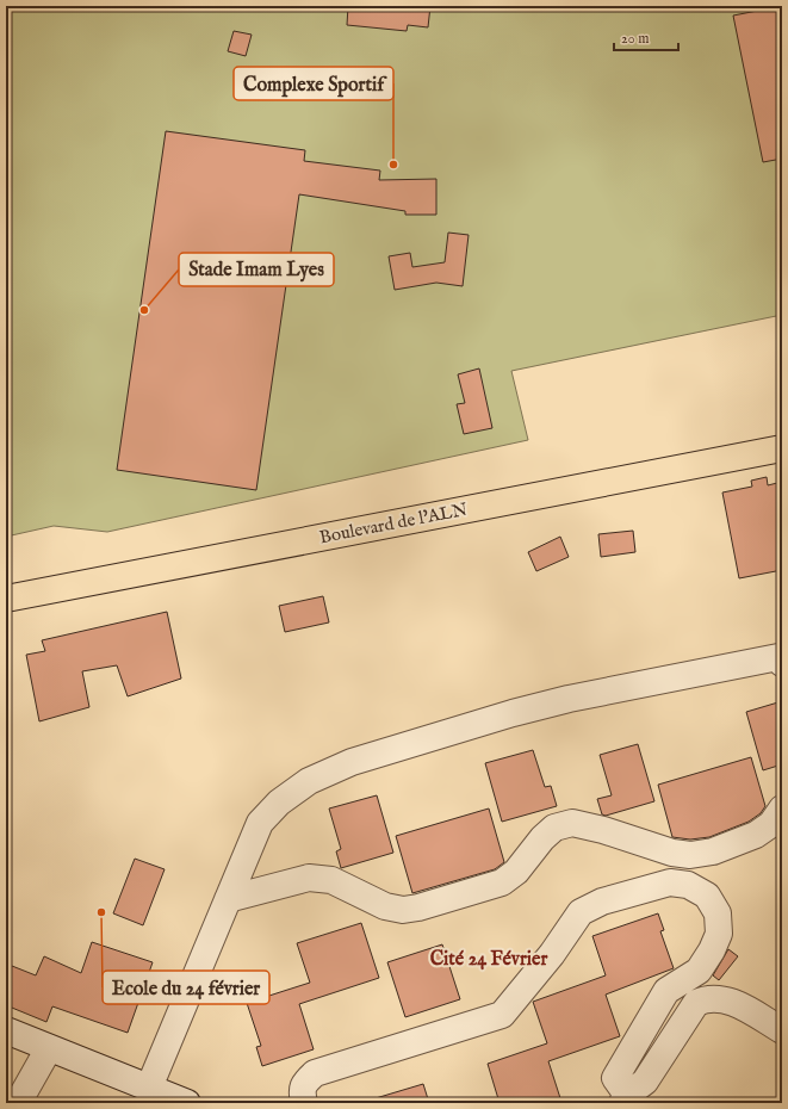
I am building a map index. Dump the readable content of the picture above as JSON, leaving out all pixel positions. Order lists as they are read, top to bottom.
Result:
{
  "streets": {
    "main road": ["Boulevard de l'ALN"]
  },
  "districts": ["Cité 24 Février"],
  "places": ["Complexe Sportif", "Stade Imam Lyes", "Ecole du 24 février"],
  "scale_bar": "20 m"
}
